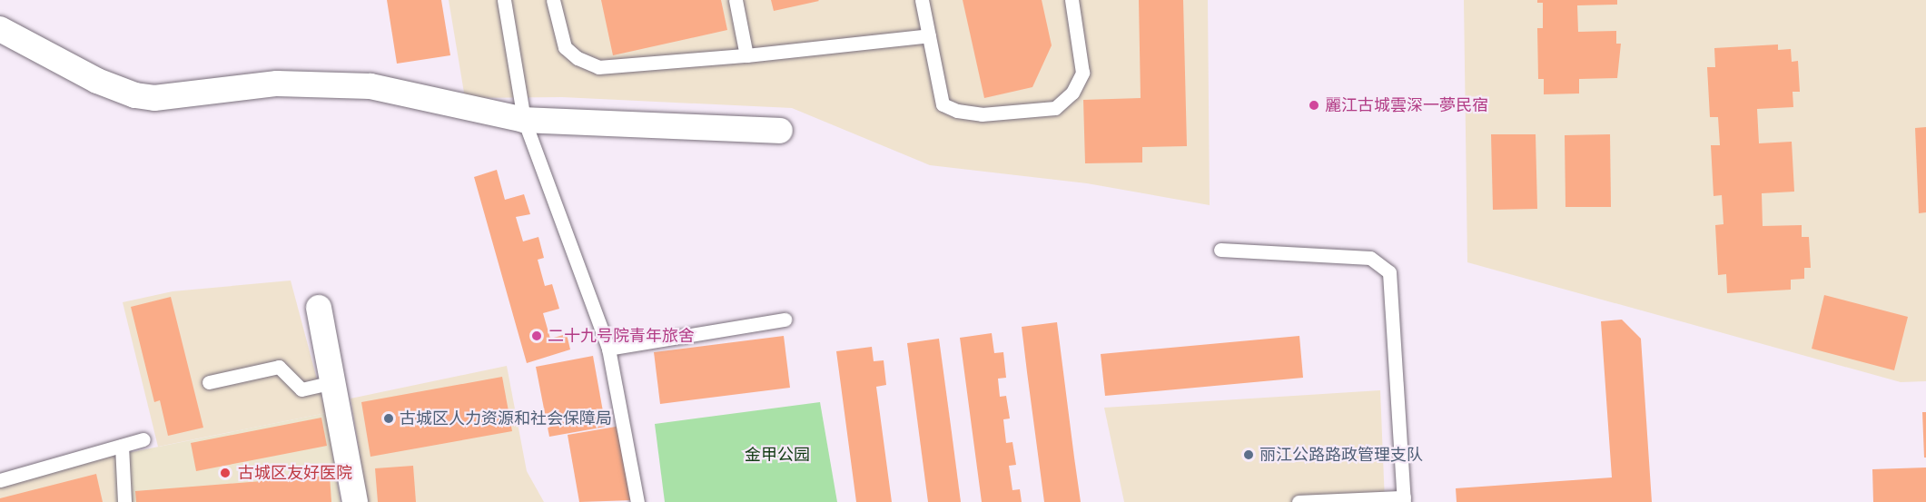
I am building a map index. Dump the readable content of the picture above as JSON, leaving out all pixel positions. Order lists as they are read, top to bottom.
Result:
{
  "parks": ["金甲公园"],
  "places": [
    "麗江古城雲深一夢民宿",
    "二十九号院青年旅舍",
    "古城区人力资源和社会保障局",
    "丽江公路路政管理支队",
    "古城区友好医院"
  ]
}
